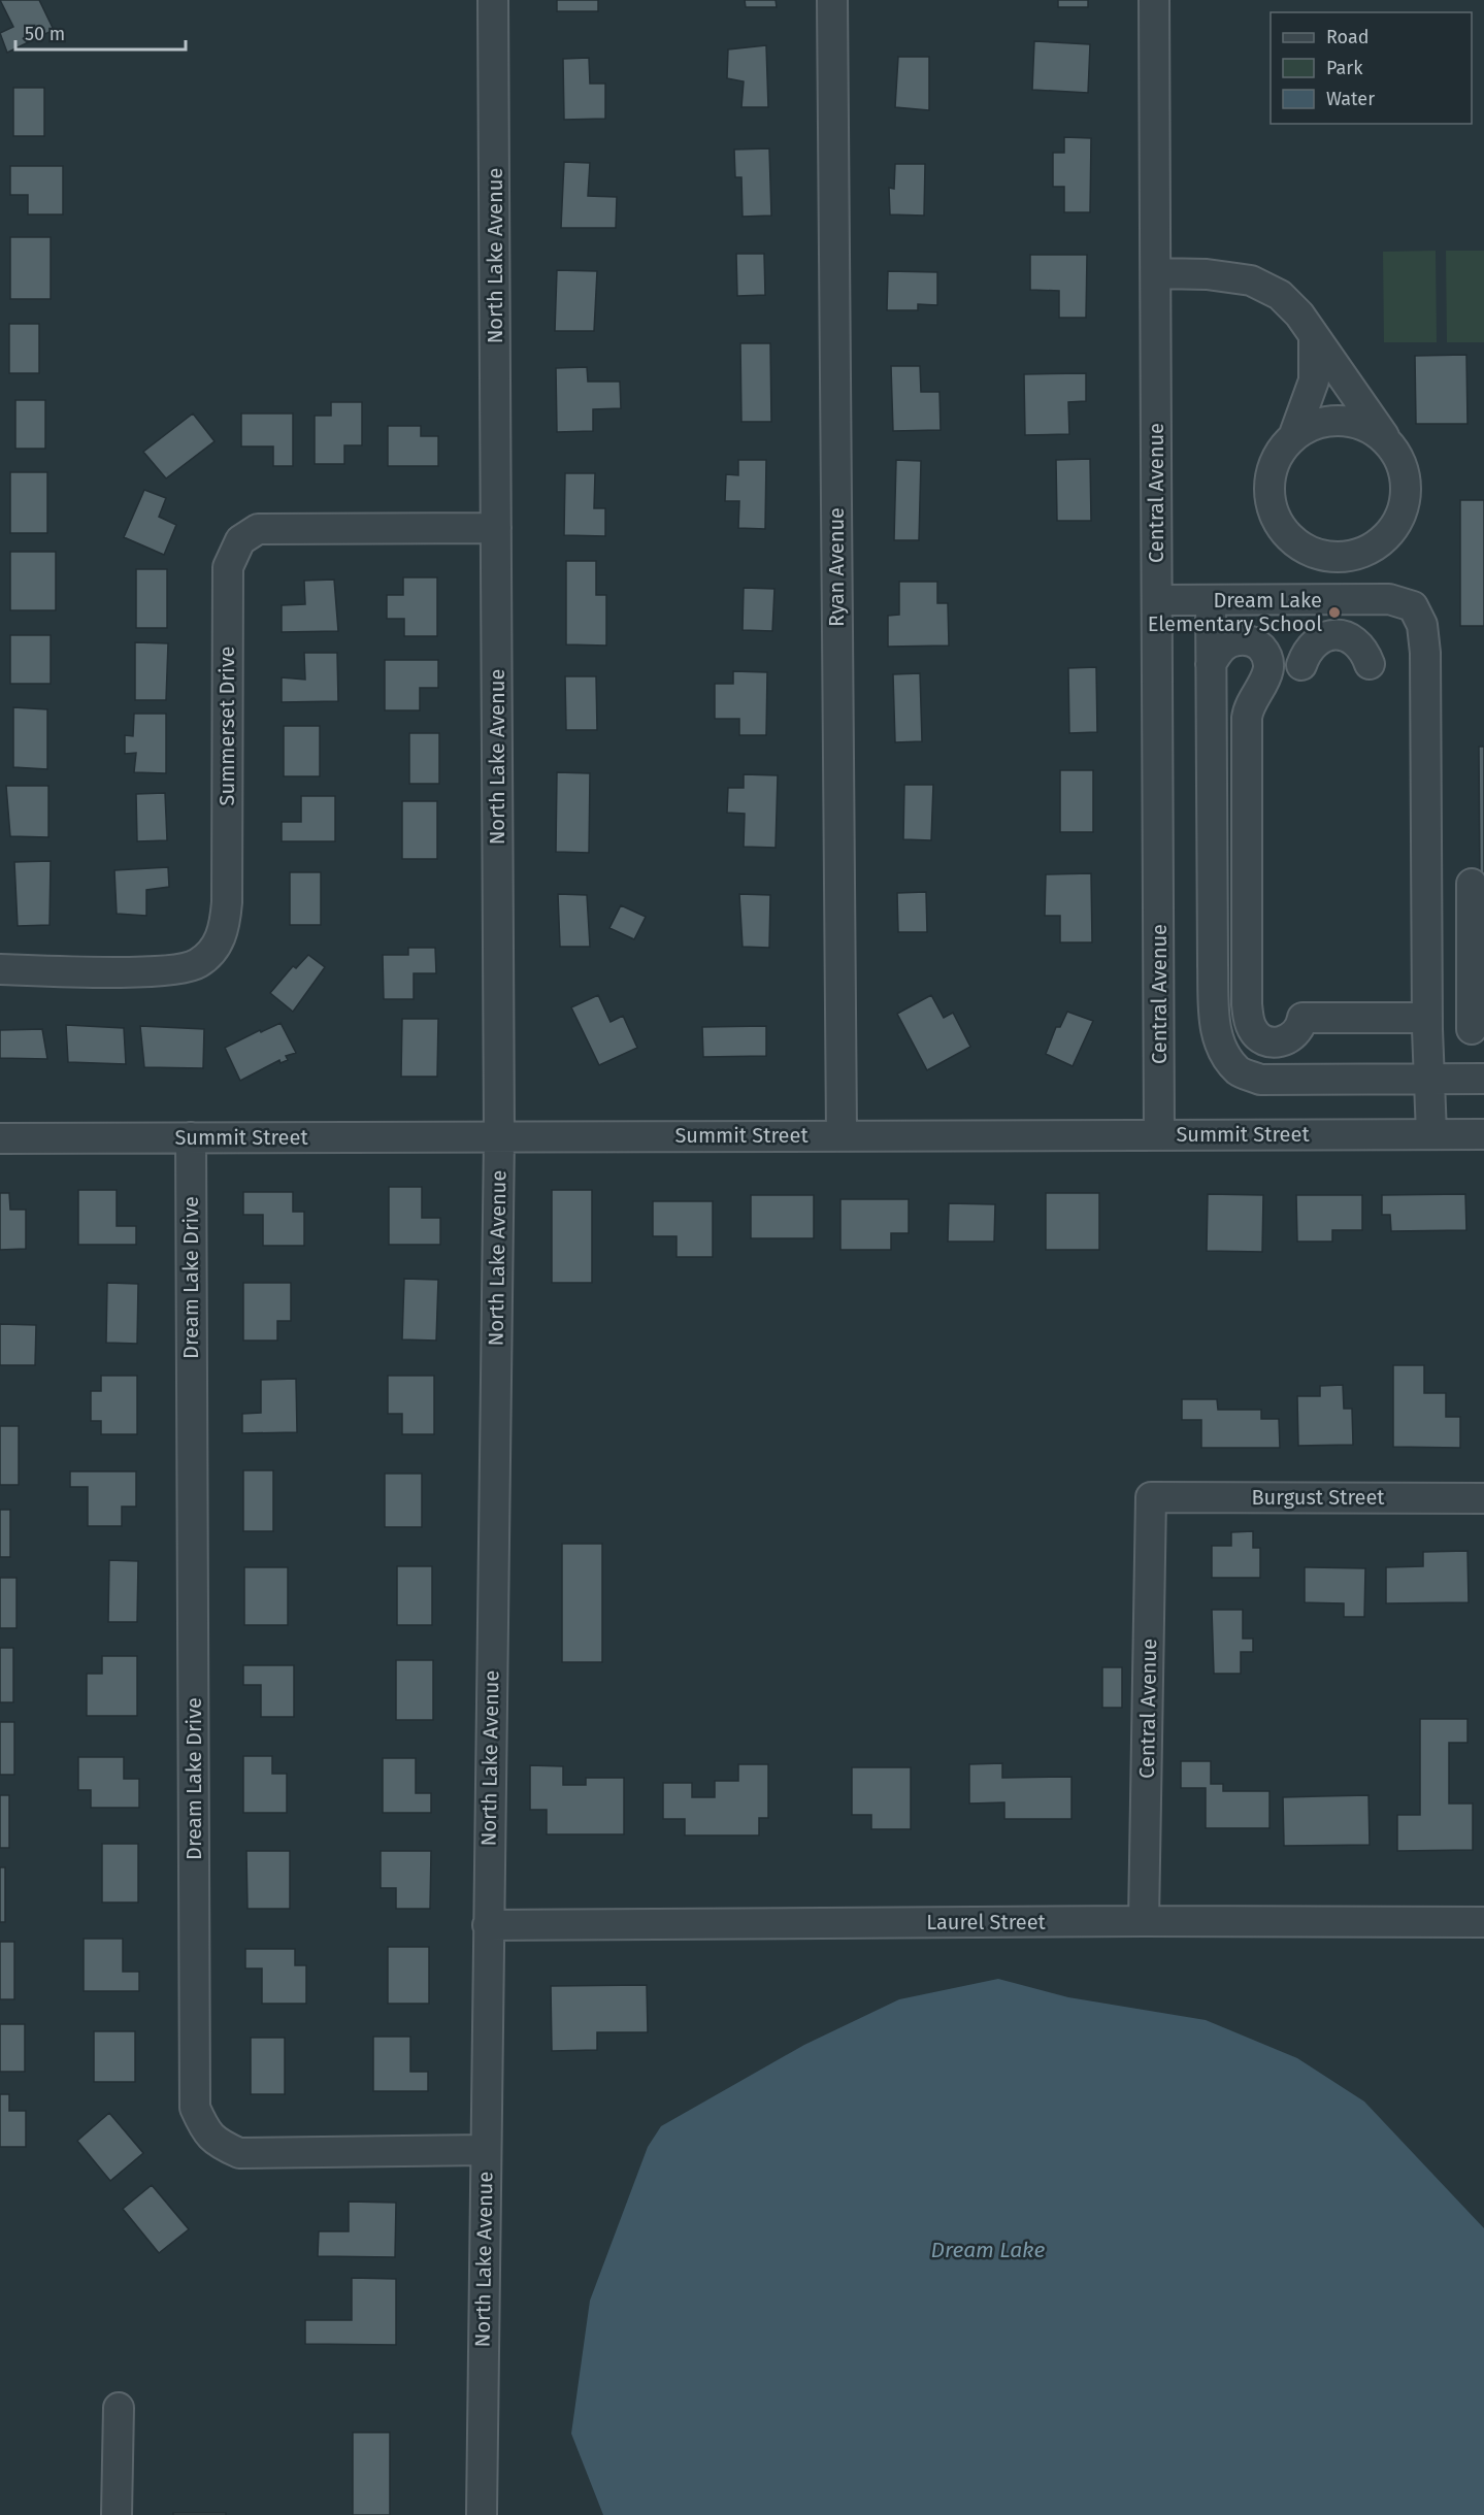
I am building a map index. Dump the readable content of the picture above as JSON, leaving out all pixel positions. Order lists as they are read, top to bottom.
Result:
{
  "streets": {
    "street": [
      "North Lake Avenue",
      "Central Avenue",
      "Ryan Avenue",
      "Summerset Drive",
      "Summit Street",
      "Dream Lake Drive",
      "Burgust Street",
      "Laurel Street"
    ]
  },
  "crossings": [
    ["North Lake Avenue", "Summerset Drive"],
    ["North Lake Avenue", "Summit Street"],
    ["North Lake Avenue", "Dream Lake Drive"],
    ["North Lake Avenue", "Laurel Street"],
    ["Central Avenue", "Summit Street"],
    ["Central Avenue", "Burgust Street"],
    ["Central Avenue", "Laurel Street"],
    ["Ryan Avenue", "Summit Street"],
    ["Summit Street", "Dream Lake Drive"]
  ],
  "water": ["Dream Lake"],
  "places": ["Dream Lake Elementary School"],
  "legend": ["Road", "Park", "Water"],
  "scale_bar": "50 m"
}
